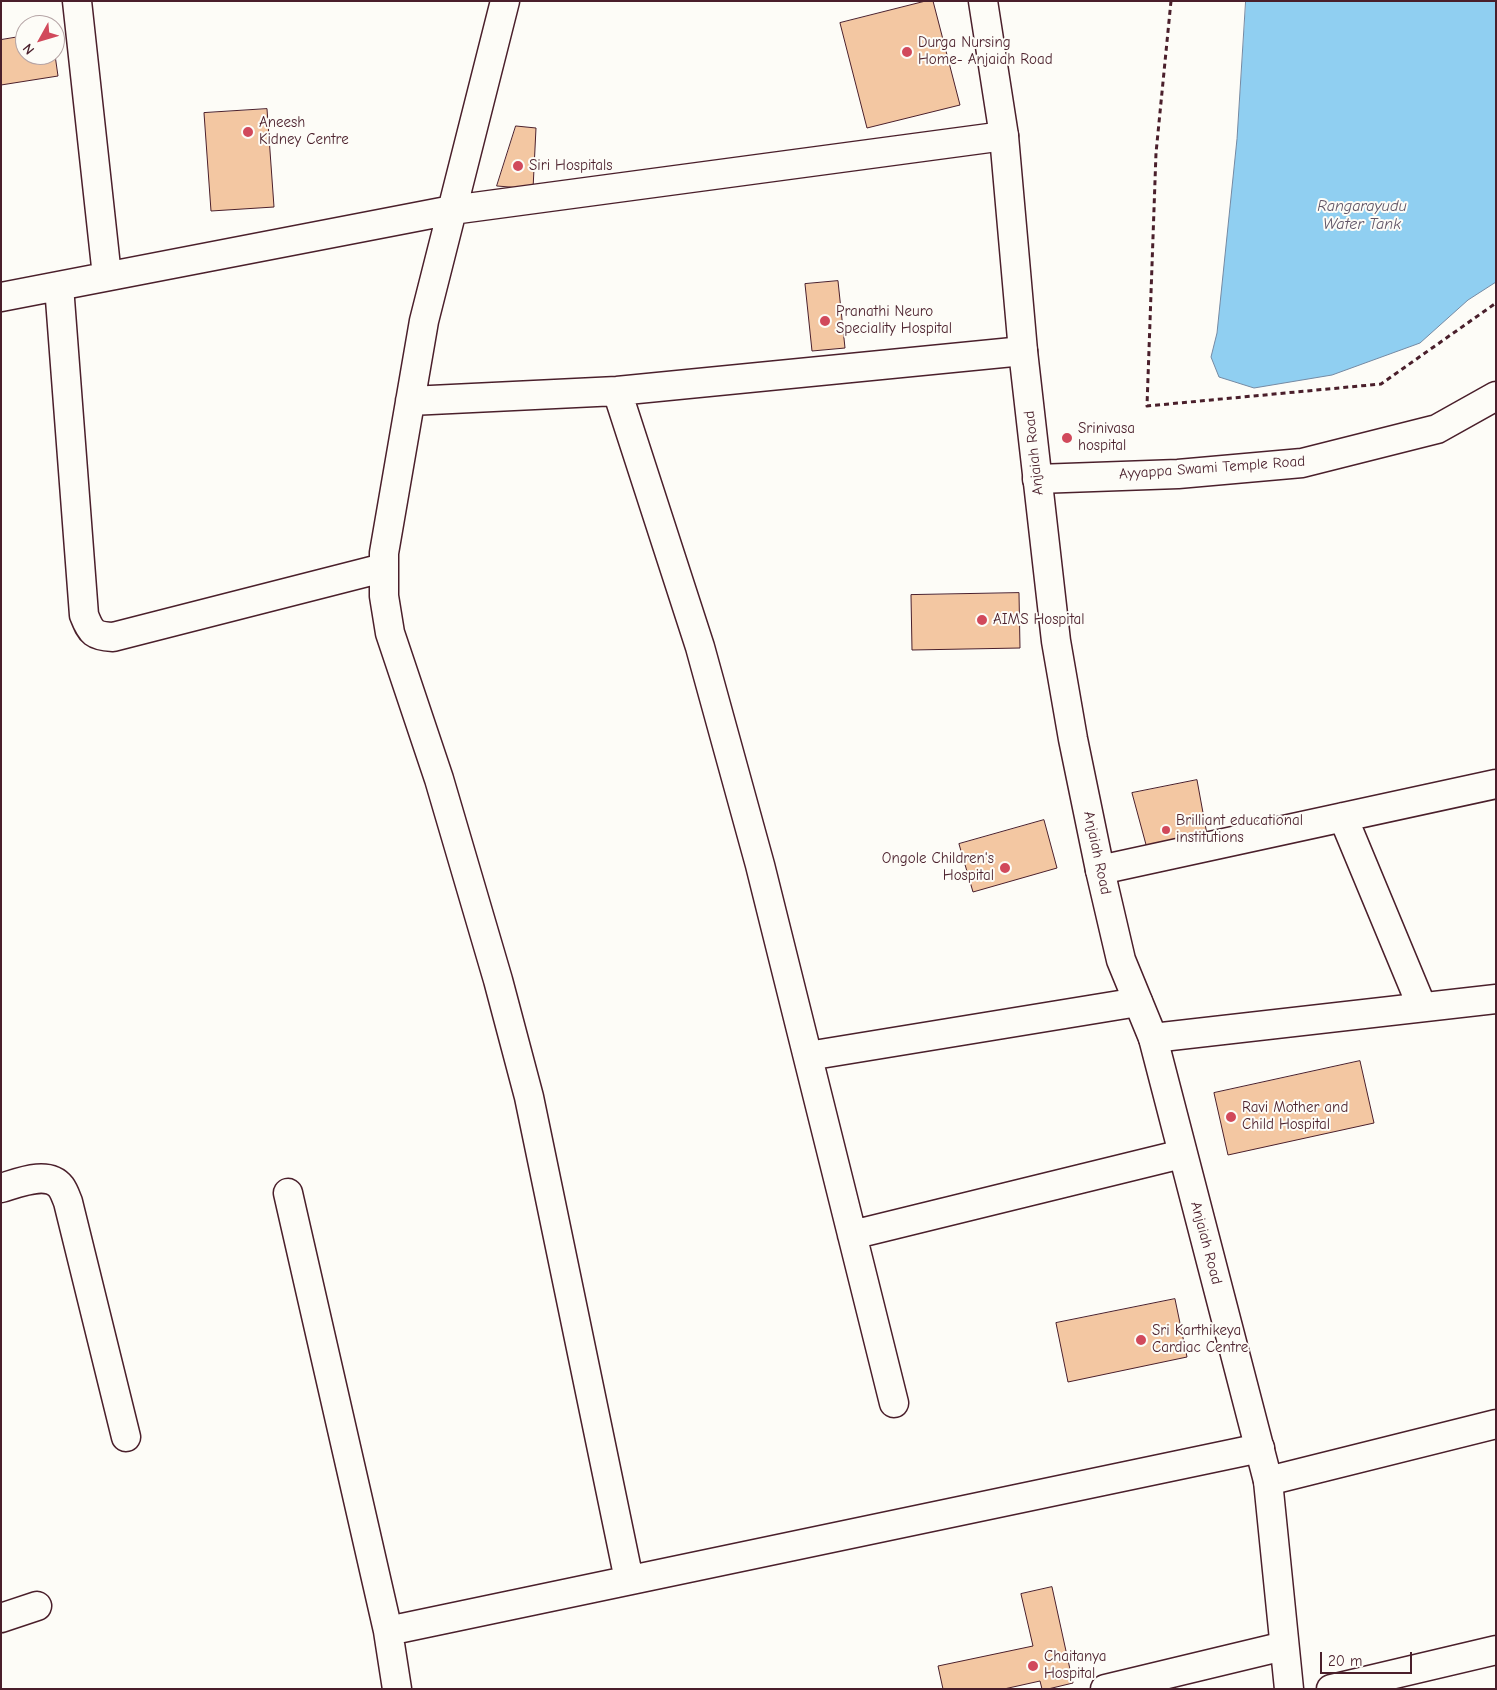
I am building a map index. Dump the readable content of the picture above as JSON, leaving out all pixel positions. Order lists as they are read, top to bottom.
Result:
{
  "streets": {
    "street": ["Anjaiah Road", "Ayyappa Swami Temple Road"]
  },
  "crossings": [
    ["Anjaiah Road", "Ayyappa Swami Temple Road"]
  ],
  "water": ["Rangarayudu Water Tank"],
  "places": [
    "Durga Nursing Home- Anjaiah Road",
    "Aneesh Kidney Centre",
    "Siri Hospitals",
    "Pranathi Neuro Speciality Hospital",
    "Srinivasa hospital",
    "AIMS Hospital",
    "Brilliant educational institutions",
    "Ongole Children's Hospital",
    "Ravi Mother and Child Hospital",
    "Sri Karthikeya Cardiac Centre",
    "Chaitanya Hospital"
  ],
  "scale_bar": "20 m",
  "north": "bottom left"
}
